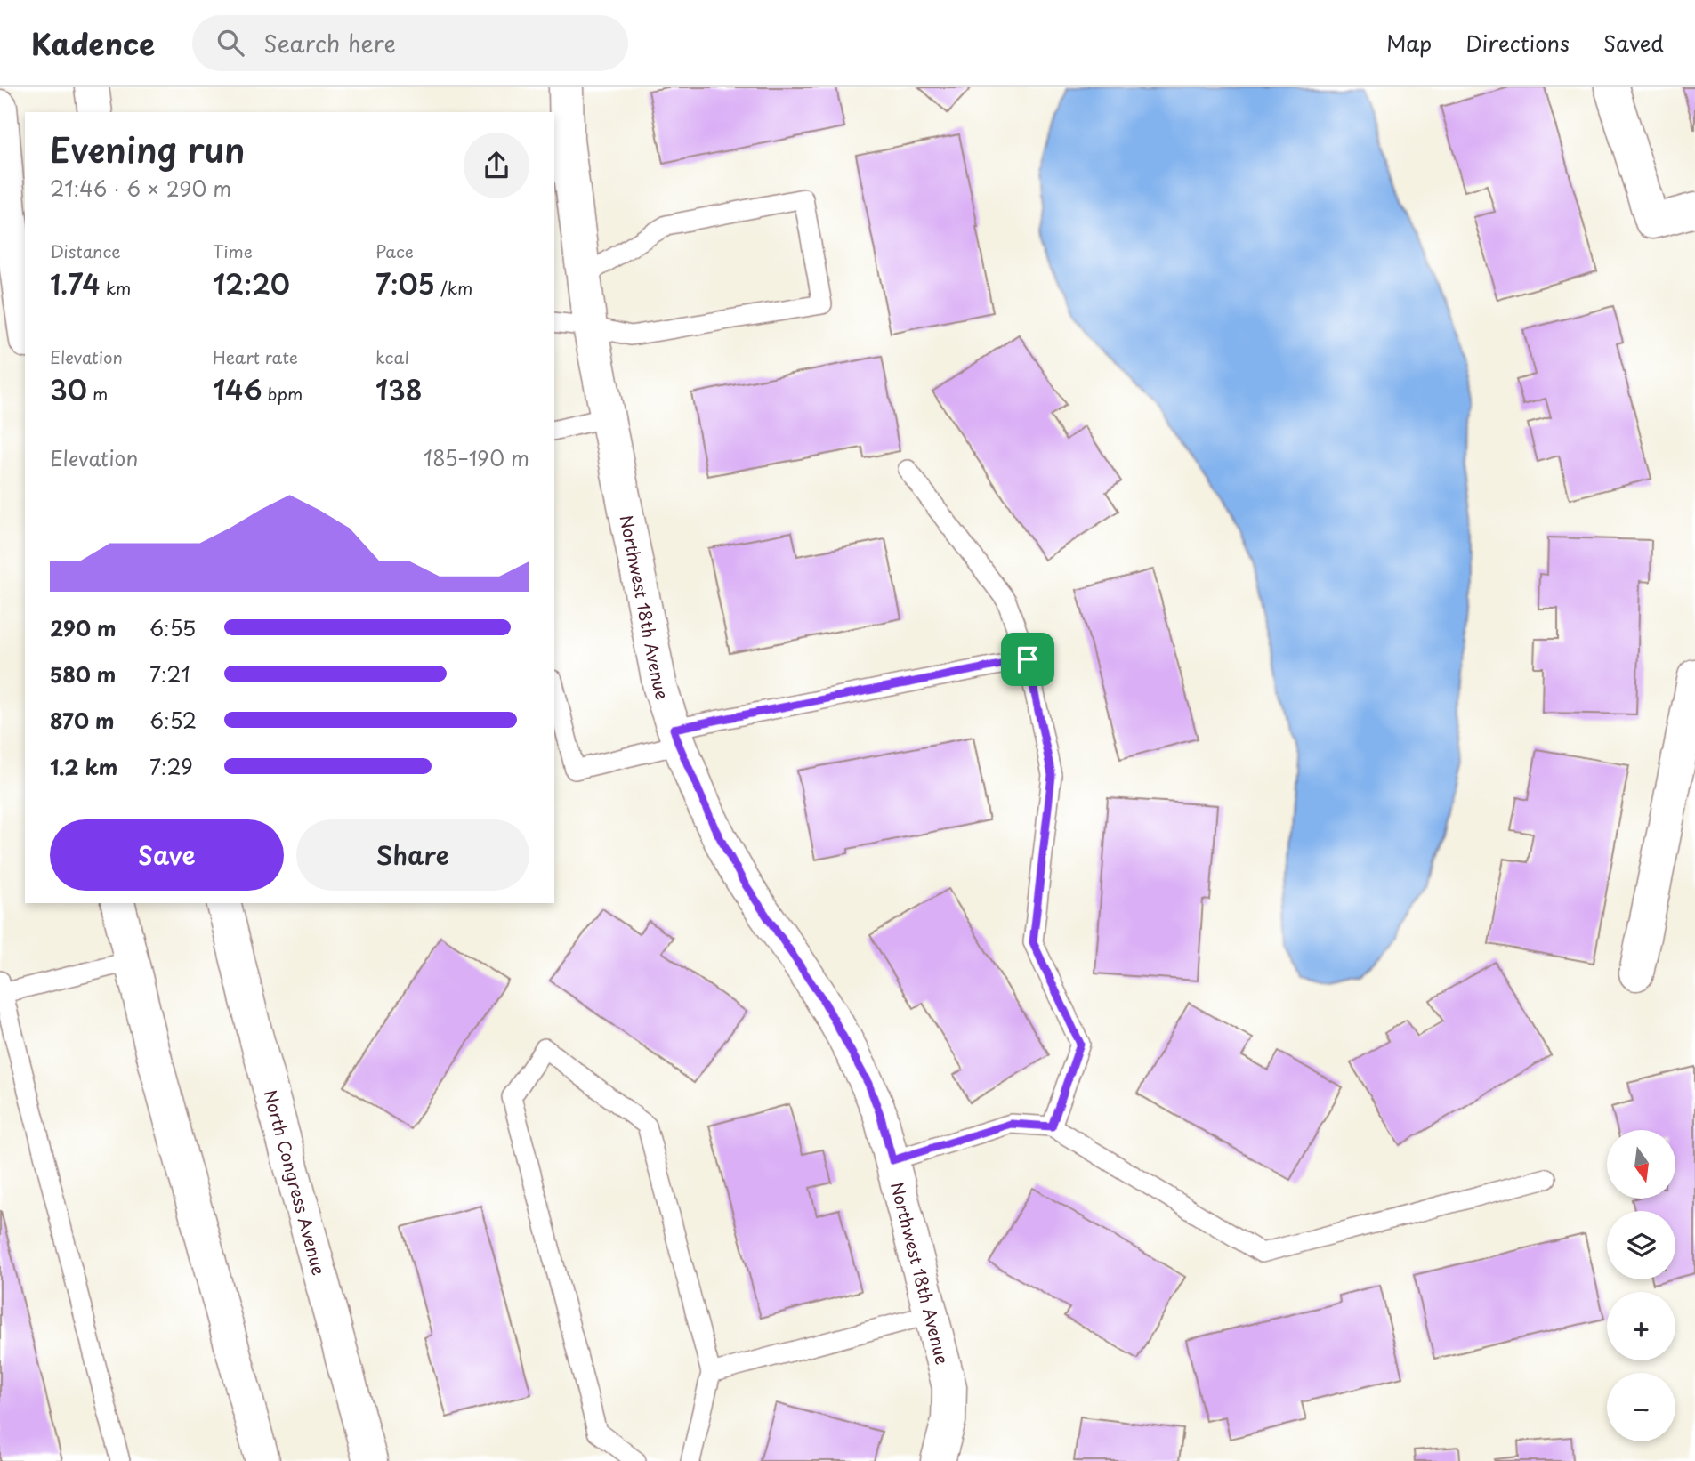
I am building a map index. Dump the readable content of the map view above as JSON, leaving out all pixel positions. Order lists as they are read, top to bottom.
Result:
{
  "streets": {
    "street": ["Northwest 18th Avenue", "North Congress Avenue"]
  },
  "north": "bottom",
  "page": {
    "header": "Kadence",
    "search": "Search here",
    "nav": ["Map", "Directions", "Saved"],
    "heading": ["Evening run", "21:46 · 6 × 290 m"],
    "stats": [
      ["Distance", "1.74 km"],
      ["Time", "12:20"],
      ["Pace", "7:05 /km"],
      ["Elevation", "30 m"],
      ["Heart rate", "146 bpm"],
      ["kcal", "138"]
    ],
    "chart": ["Elevation", "185–190 m"],
    "list": [
      {
        "name": "290 m",
        "note": "6:55"
      },
      {
        "name": "580 m",
        "note": "7:21"
      },
      {
        "name": "870 m",
        "note": "6:52"
      },
      {
        "name": "1.2 km",
        "note": "7:29"
      }
    ],
    "buttons": ["Save", "Share"],
    "map_buttons": ["+", "−"]
  }
}
